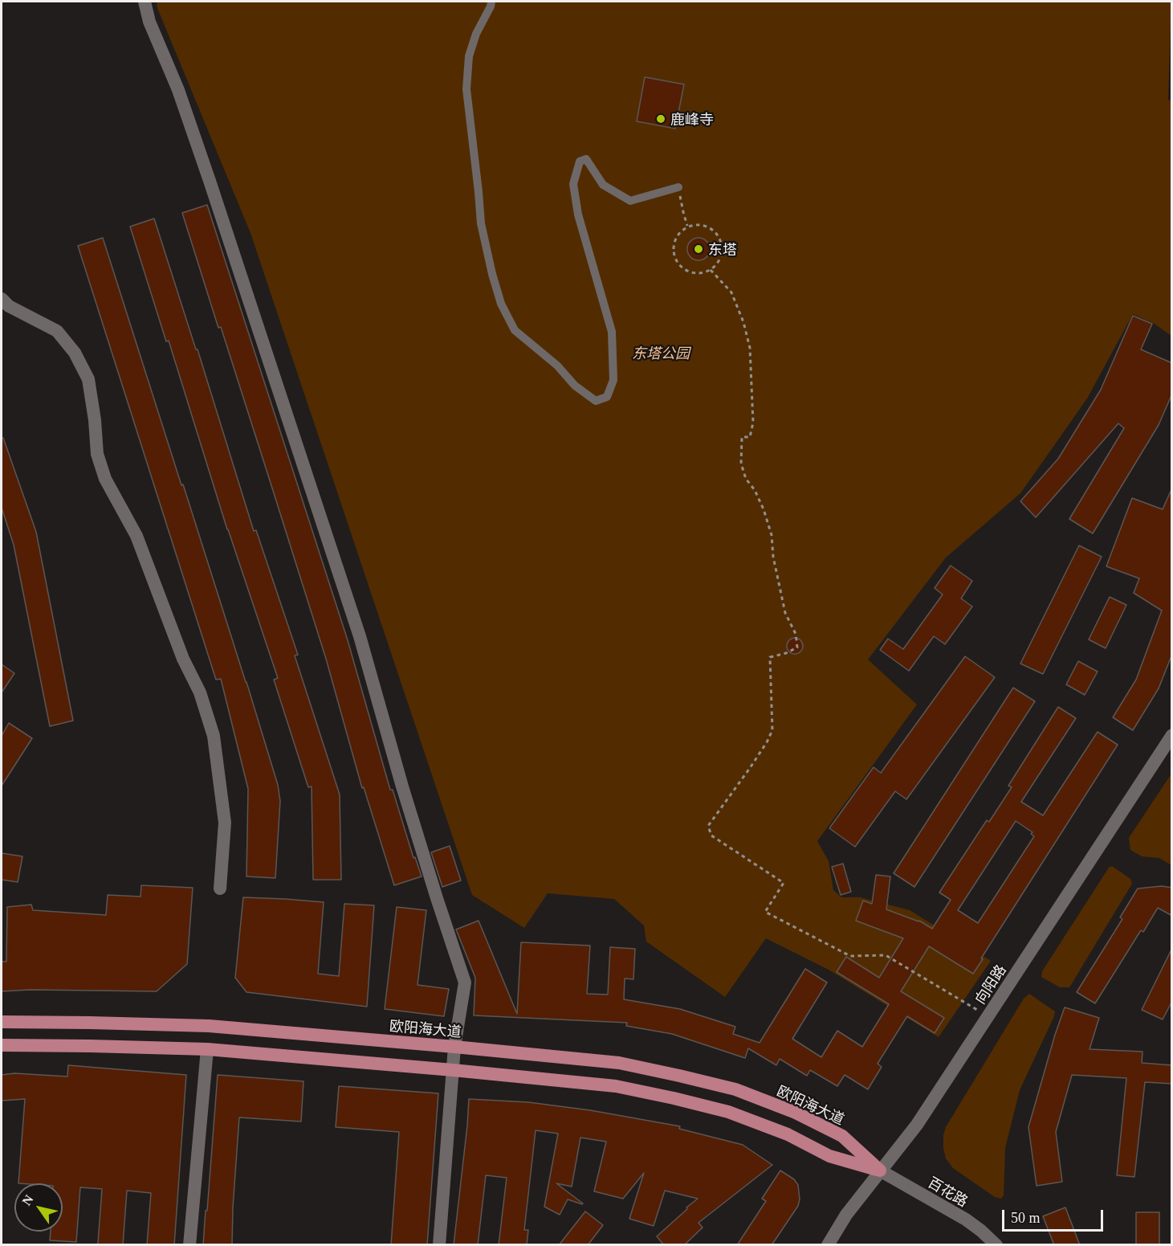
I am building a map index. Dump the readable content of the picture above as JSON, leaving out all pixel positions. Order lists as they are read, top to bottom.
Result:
{
  "streets": {
    "main road": ["欧阳海大道"],
    "street": ["向阳路", "百花路"]
  },
  "crossings": [
    ["向阳路", "欧阳海大道"],
    ["向阳路", "百花路"],
    ["欧阳海大道", "百花路"]
  ],
  "parks": ["东塔公园"],
  "places": ["鹿峰寺", "东塔"],
  "scale_bar": "50 m",
  "north": "top left"
}
